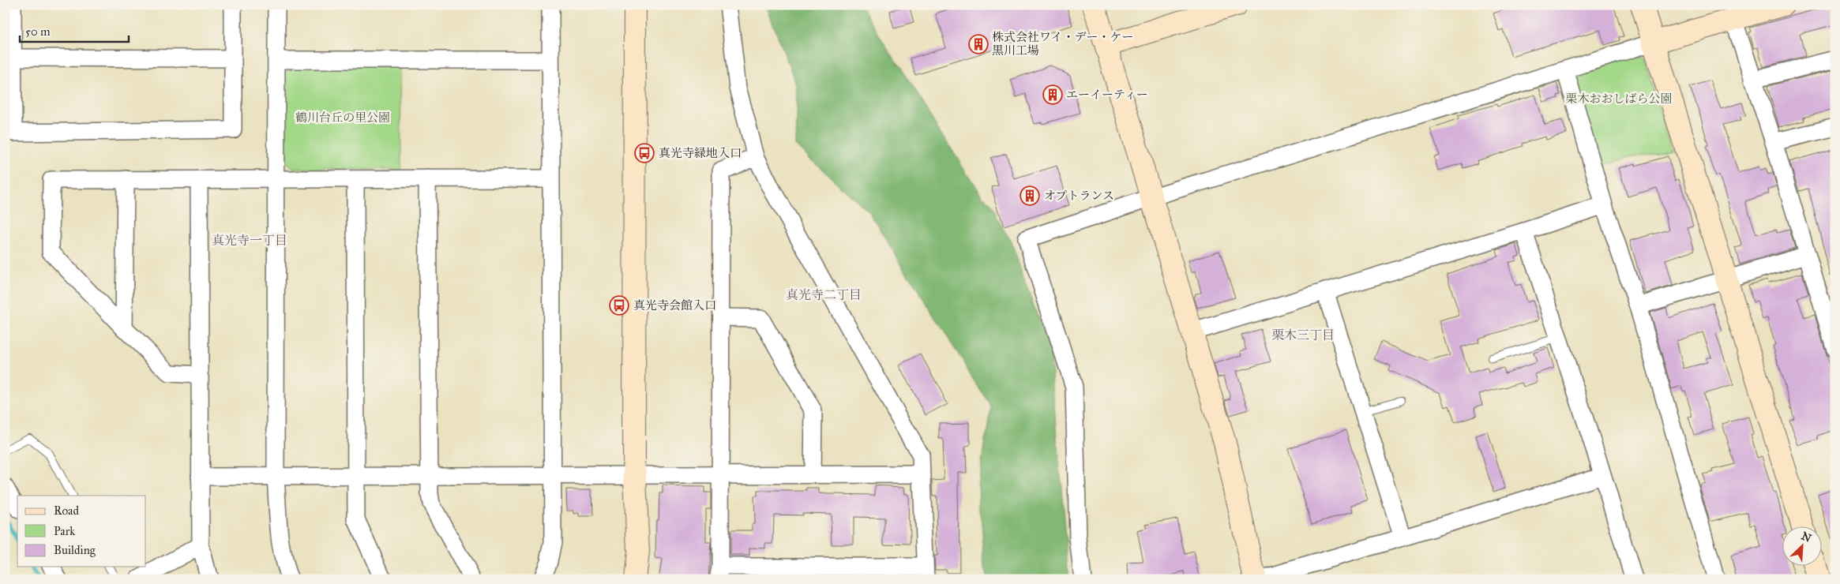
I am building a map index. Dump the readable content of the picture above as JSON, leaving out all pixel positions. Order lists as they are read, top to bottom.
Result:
{
  "districts": ["真光寺一丁目", "真光寺二丁目", "栗木三丁目"],
  "parks": ["栗木おおしばら公園", "鶴川台丘の里公園"],
  "places": {
    "building": ["株式会社ワイ・デー・ケー 黒川工場", "エーイーティー", "オプトランス"],
    "bus stop": ["真光寺緑地入口", "真光寺会館入口"]
  },
  "legend": ["Road", "Park", "Building"],
  "scale_bar": "50 m",
  "north": "top right"
}
